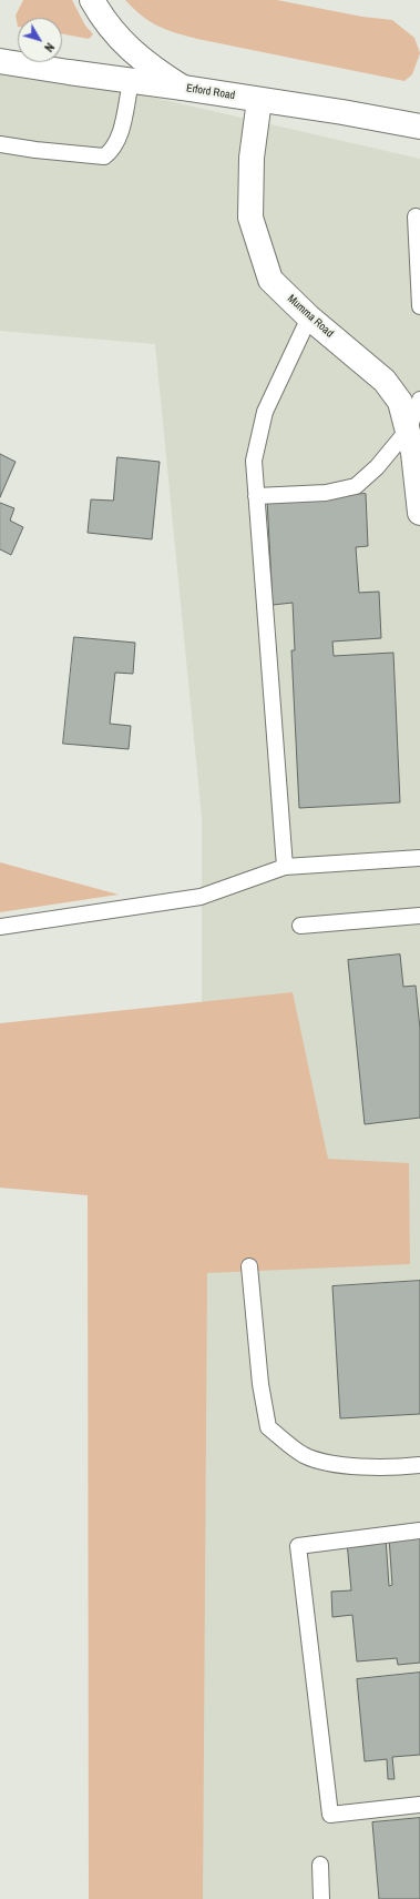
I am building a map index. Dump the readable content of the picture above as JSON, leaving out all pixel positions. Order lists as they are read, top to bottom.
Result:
{
  "streets": {
    "main road": ["Erford Road", "Mumma Road"]
  },
  "crossings": [
    ["Erford Road", "Mumma Road"]
  ],
  "north": "bottom right"
}
